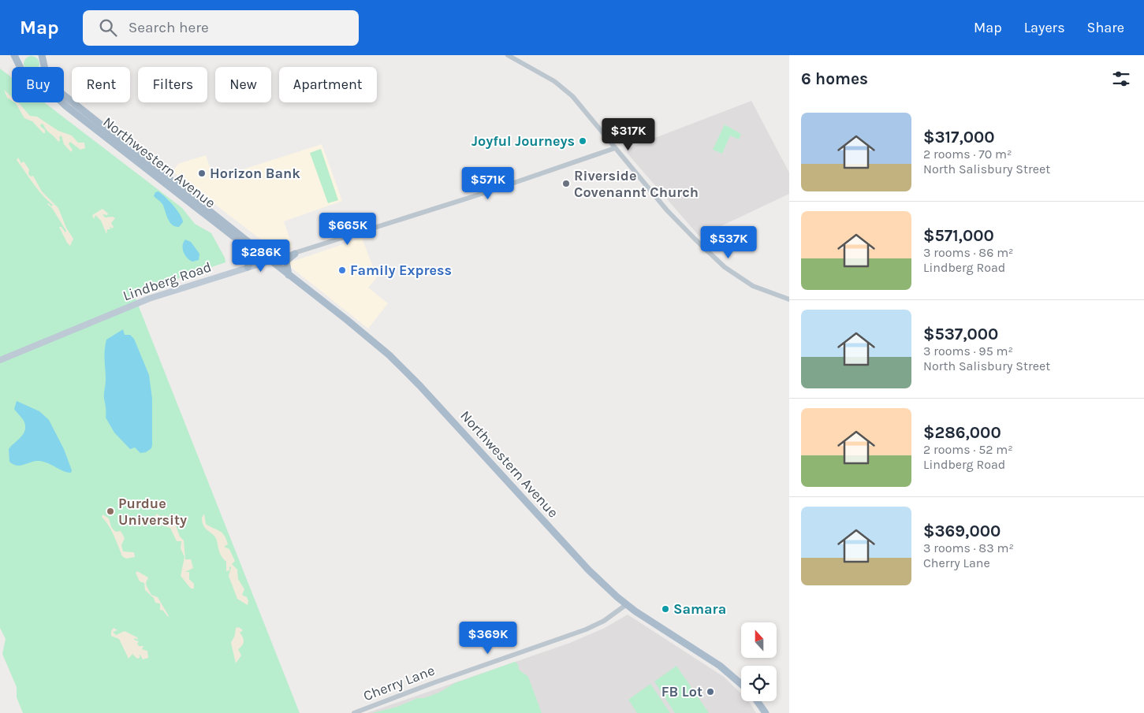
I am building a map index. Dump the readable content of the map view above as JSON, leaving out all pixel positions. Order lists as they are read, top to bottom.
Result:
{
  "streets": {
    "main road": ["Northwestern Avenue", "Lindberg Road"],
    "street": ["Cherry Lane"]
  },
  "crossings": [
    ["Northwestern Avenue", "Lindberg Road"],
    ["Northwestern Avenue", "Cherry Lane"]
  ],
  "places": [
    "Joyful Journeys",
    "Horizon Bank",
    "Riverside Covenannt Church",
    "Family Express",
    "Purdue University",
    "Samara",
    "FB Lot"
  ],
  "north": "top",
  "page": {
    "header": "Map",
    "search": "Search here",
    "nav": ["Map", "Layers", "Share"],
    "heading": "6 homes",
    "chip": [
      "Buy",
      "Rent",
      "Filters",
      "New",
      "Apartment"
    ],
    "list": [
      {
        "name": "$317,000",
        "note": "2 rooms · 70 m² · North Salisbury Street"
      },
      {
        "name": "$571,000",
        "note": "3 rooms · 86 m² · Lindberg Road"
      },
      {
        "name": "$537,000",
        "note": "3 rooms · 95 m² · North Salisbury Street"
      },
      {
        "name": "$286,000",
        "note": "2 rooms · 52 m² · Lindberg Road"
      },
      {
        "name": "$369,000",
        "note": "3 rooms · 83 m² · Cherry Lane"
      }
    ],
    "price": [
      "$317K",
      "$571K",
      "$665K",
      "$537K",
      "$286K",
      "$369K"
    ]
  }
}
